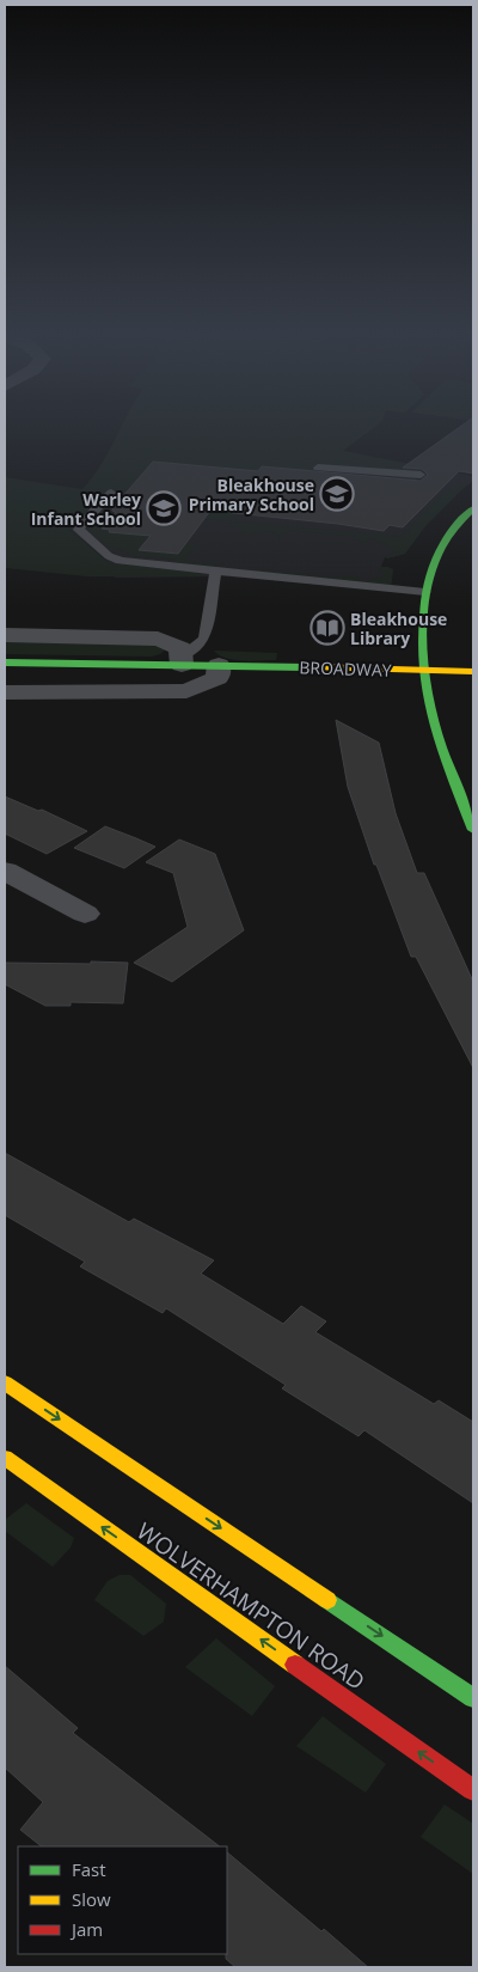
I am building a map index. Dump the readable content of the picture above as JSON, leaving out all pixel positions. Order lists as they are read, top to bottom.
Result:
{
  "streets": {
    "main road": ["BROADWAY", "WOLVERHAMPTON ROAD"]
  },
  "places": {
    "school or university": ["Bleakhouse Primary School", "Warley Infant School"],
    "library": ["Bleakhouse Library"]
  },
  "legend": ["Fast", "Slow", "Jam"]
}
